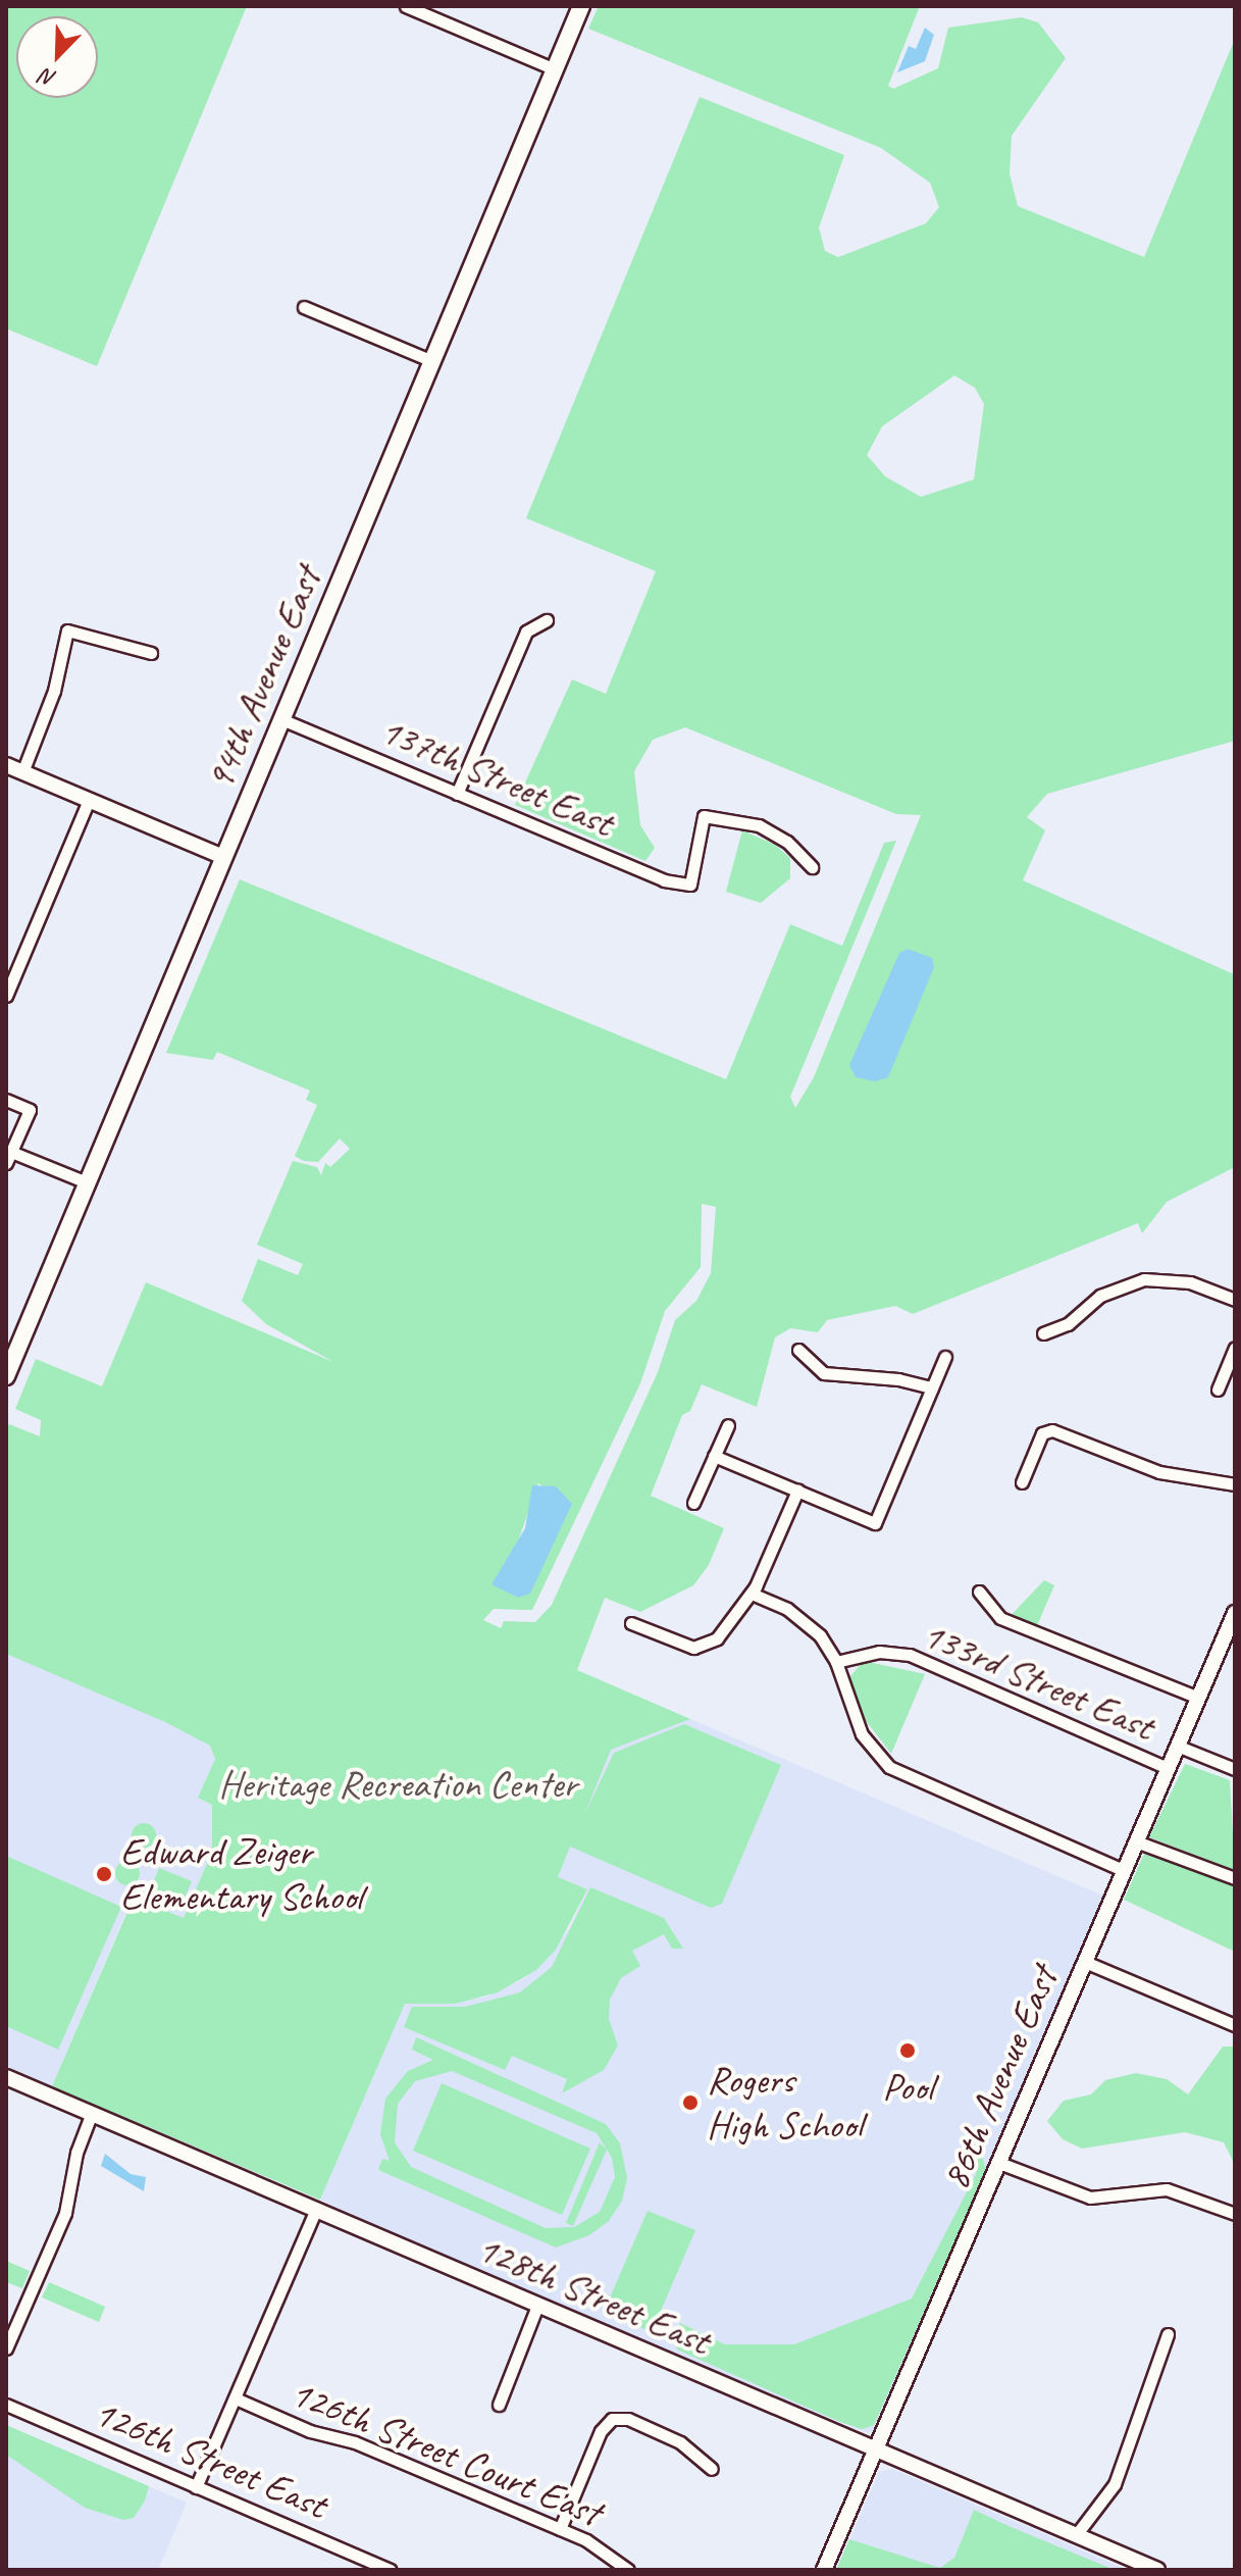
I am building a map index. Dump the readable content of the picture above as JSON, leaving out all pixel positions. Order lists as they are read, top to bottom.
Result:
{
  "streets": {
    "main road": ["94th Avenue East"],
    "street": [
      "137th Street East",
      "133rd Street East",
      "86th Avenue East",
      "128th Street East",
      "126th Street Court East",
      "126th Street East"
    ]
  },
  "crossings": [
    ["94th Avenue East", "137th Street East"],
    ["133rd Street East", "86th Avenue East"],
    ["86th Avenue East", "128th Street East"]
  ],
  "parks": ["Heritage Recreation Center"],
  "places": ["Edward Zeiger Elementary School", "Pool", "Rogers High School"],
  "north": "bottom left"
}
